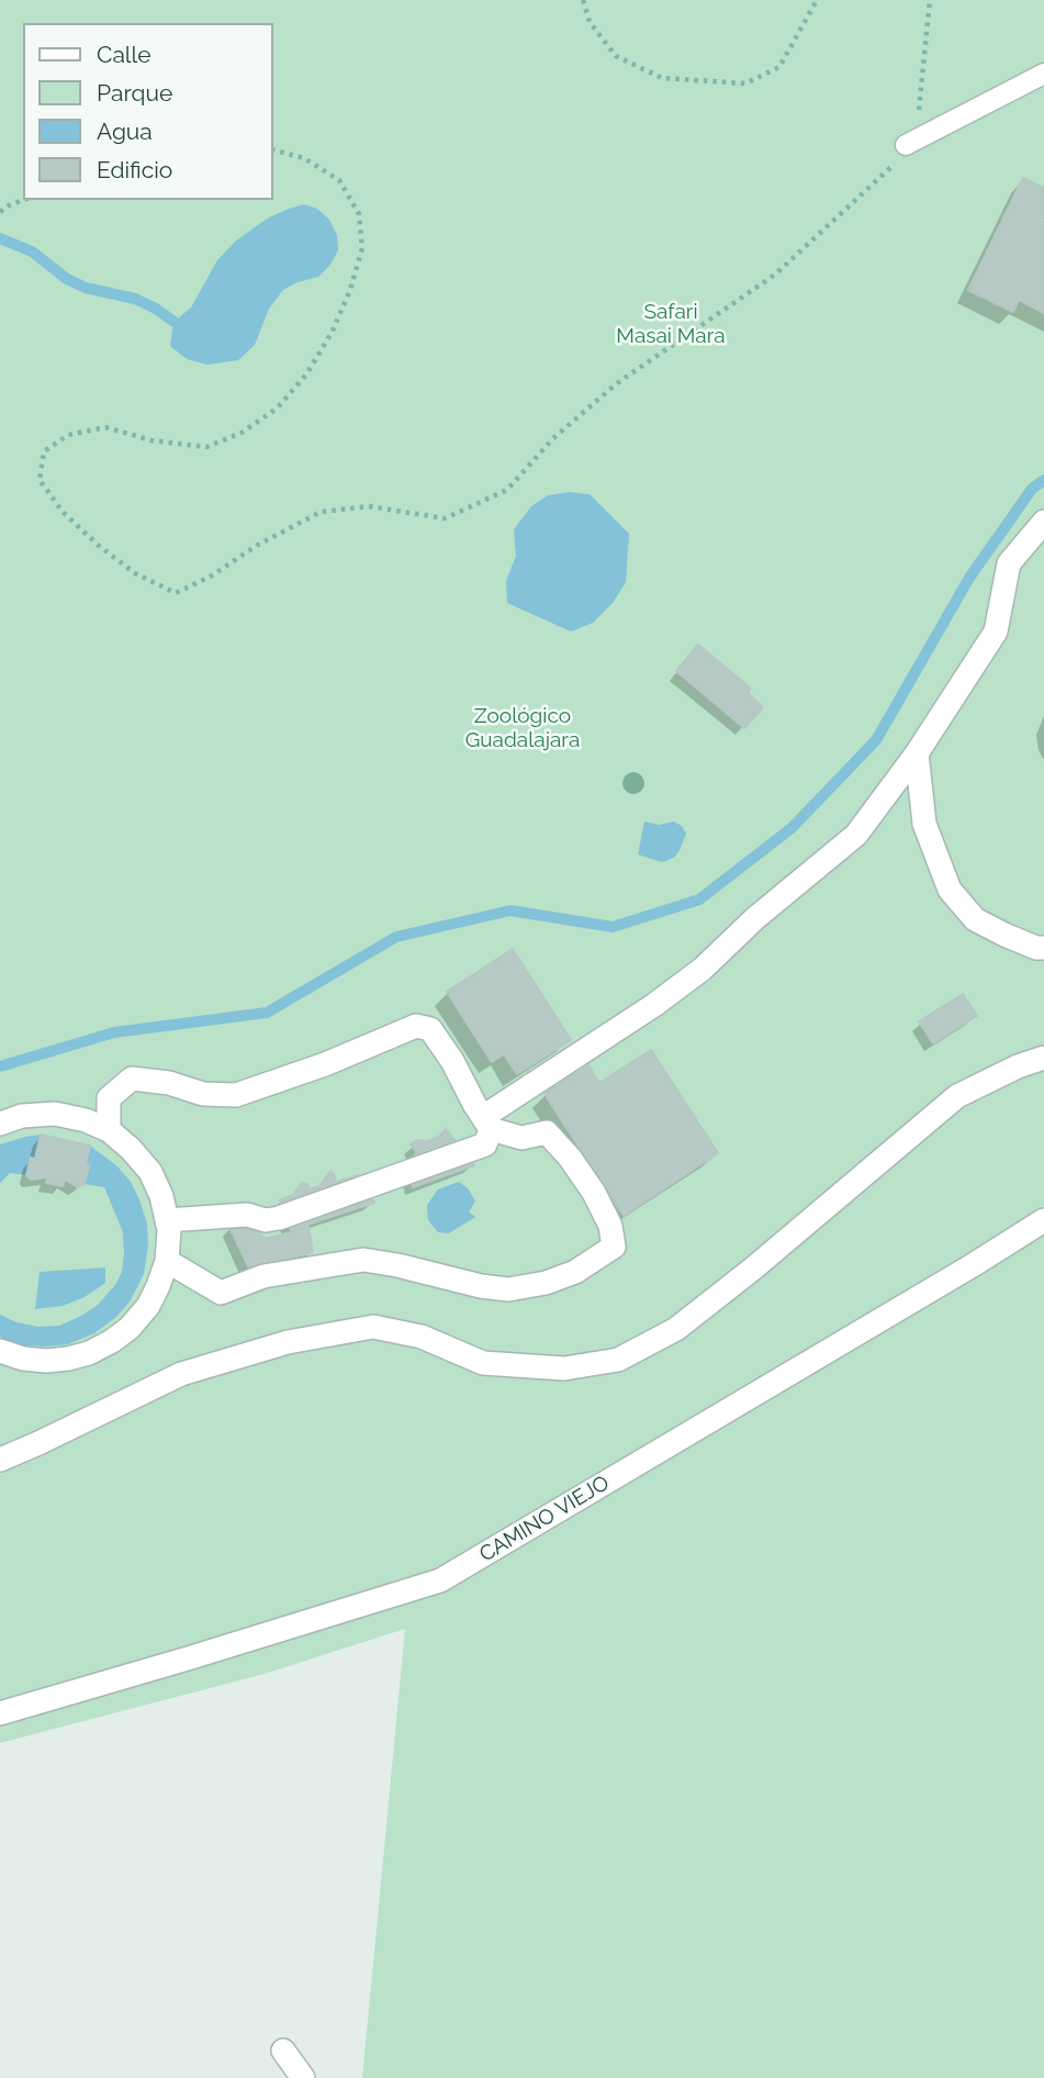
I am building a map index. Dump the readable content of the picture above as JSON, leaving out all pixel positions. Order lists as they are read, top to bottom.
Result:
{
  "streets": {
    "street": ["CAMINO VIEJO"]
  },
  "parks": ["Safari Masai Mara", "Zoológico Guadalajara"],
  "legend": [
    "Calle",
    "Parque",
    "Agua",
    "Edificio"
  ]
}
